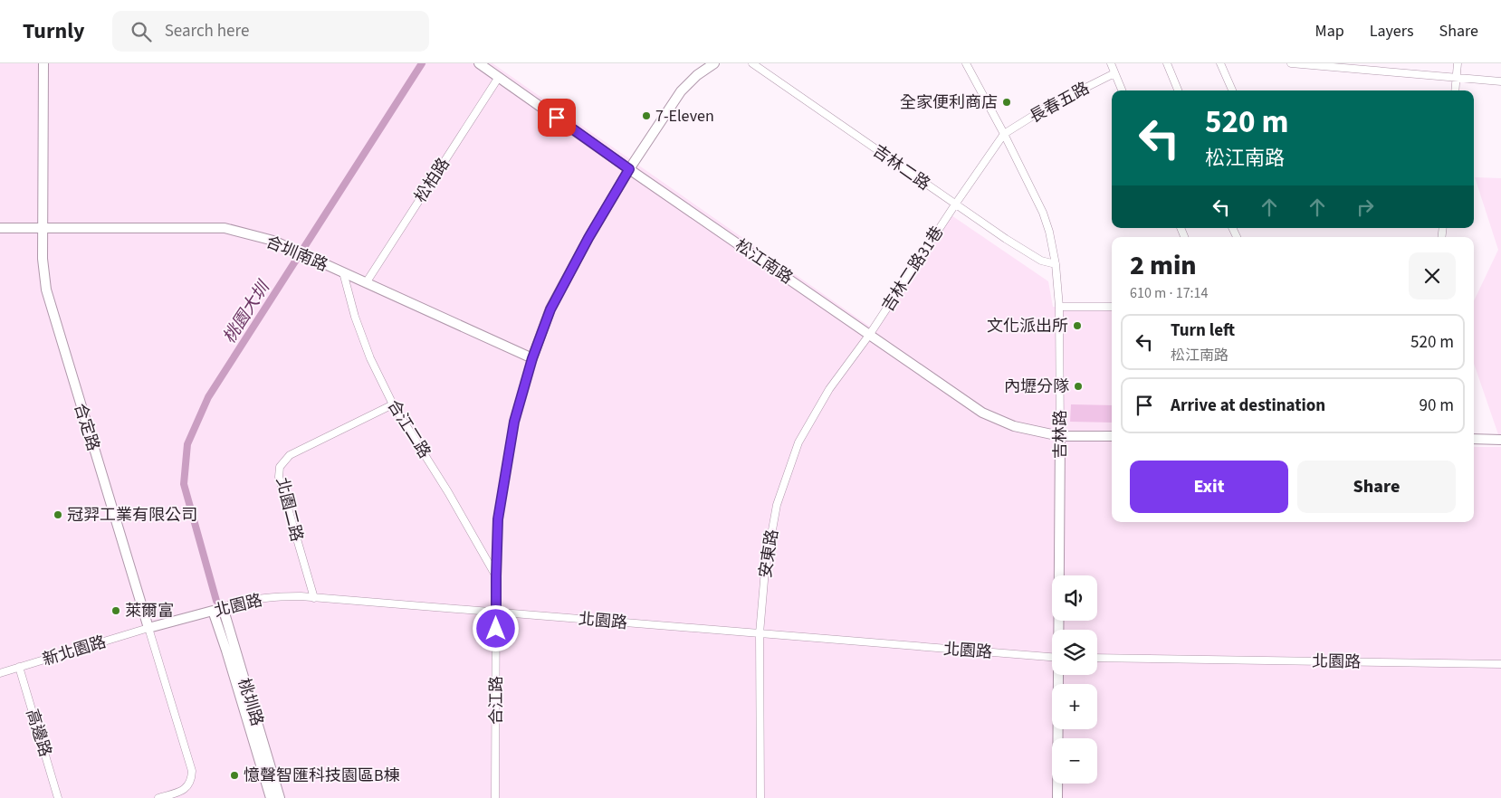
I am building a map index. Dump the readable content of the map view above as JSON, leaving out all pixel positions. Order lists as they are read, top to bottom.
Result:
{
  "streets": {
    "street": [
      "長春五路",
      "吉林二路",
      "松柏路",
      "合圳南路",
      "松江南路",
      "吉林二路31巷",
      "合定路",
      "合江二路",
      "吉林路",
      "北園二路",
      "安東路",
      "北園路",
      "新北園路",
      "合江路",
      "桃圳路",
      "高邊路"
    ]
  },
  "crossings": [
    ["長春五路", "吉林二路31巷"],
    ["長春五路", "吉林路"],
    ["吉林二路", "吉林二路31巷"],
    ["吉林二路", "吉林路"],
    ["松柏路", "合圳南路"],
    ["松柏路", "松江南路"],
    ["合圳南路", "合定路"],
    ["合圳南路", "合江二路"],
    ["合圳南路", "合江路"],
    ["松江南路", "吉林二路31巷"],
    ["松江南路", "吉林路"],
    ["松江南路", "安東路"],
    ["松江南路", "合江路"],
    ["吉林二路31巷", "吉林路"],
    ["吉林二路31巷", "安東路"],
    ["合定路", "北園路"],
    ["合定路", "新北園路"],
    ["合江二路", "北園二路"],
    ["合江二路", "合江路"],
    ["北園二路", "北園路"],
    ["安東路", "北園路"],
    ["北園路", "新北園路"],
    ["北園路", "合江路"],
    ["北園路", "桃圳路"],
    ["新北園路", "高邊路"]
  ],
  "water": ["桃園大圳"],
  "places": [
    "全家便利商店",
    "7-Eleven",
    "文化派出所",
    "內壢分隊",
    "冠羿工業有限公司",
    "萊爾富",
    "憶聲智匯科技園區B棟"
  ],
  "page": {
    "header": "Turnly",
    "search": "Search here",
    "nav": ["Map", "Layers", "Share"],
    "turn": ["520 m", "松江南路"],
    "heading": ["2 min", "610 m · 17:14"],
    "list": [
      {
        "name": "Turn left",
        "note": "松江南路",
        "value": "520 m"
      },
      {
        "name": "Arrive at destination",
        "value": "90 m"
      }
    ],
    "buttons": ["Exit", "Share"],
    "map_buttons": ["+", "−"]
  }
}
